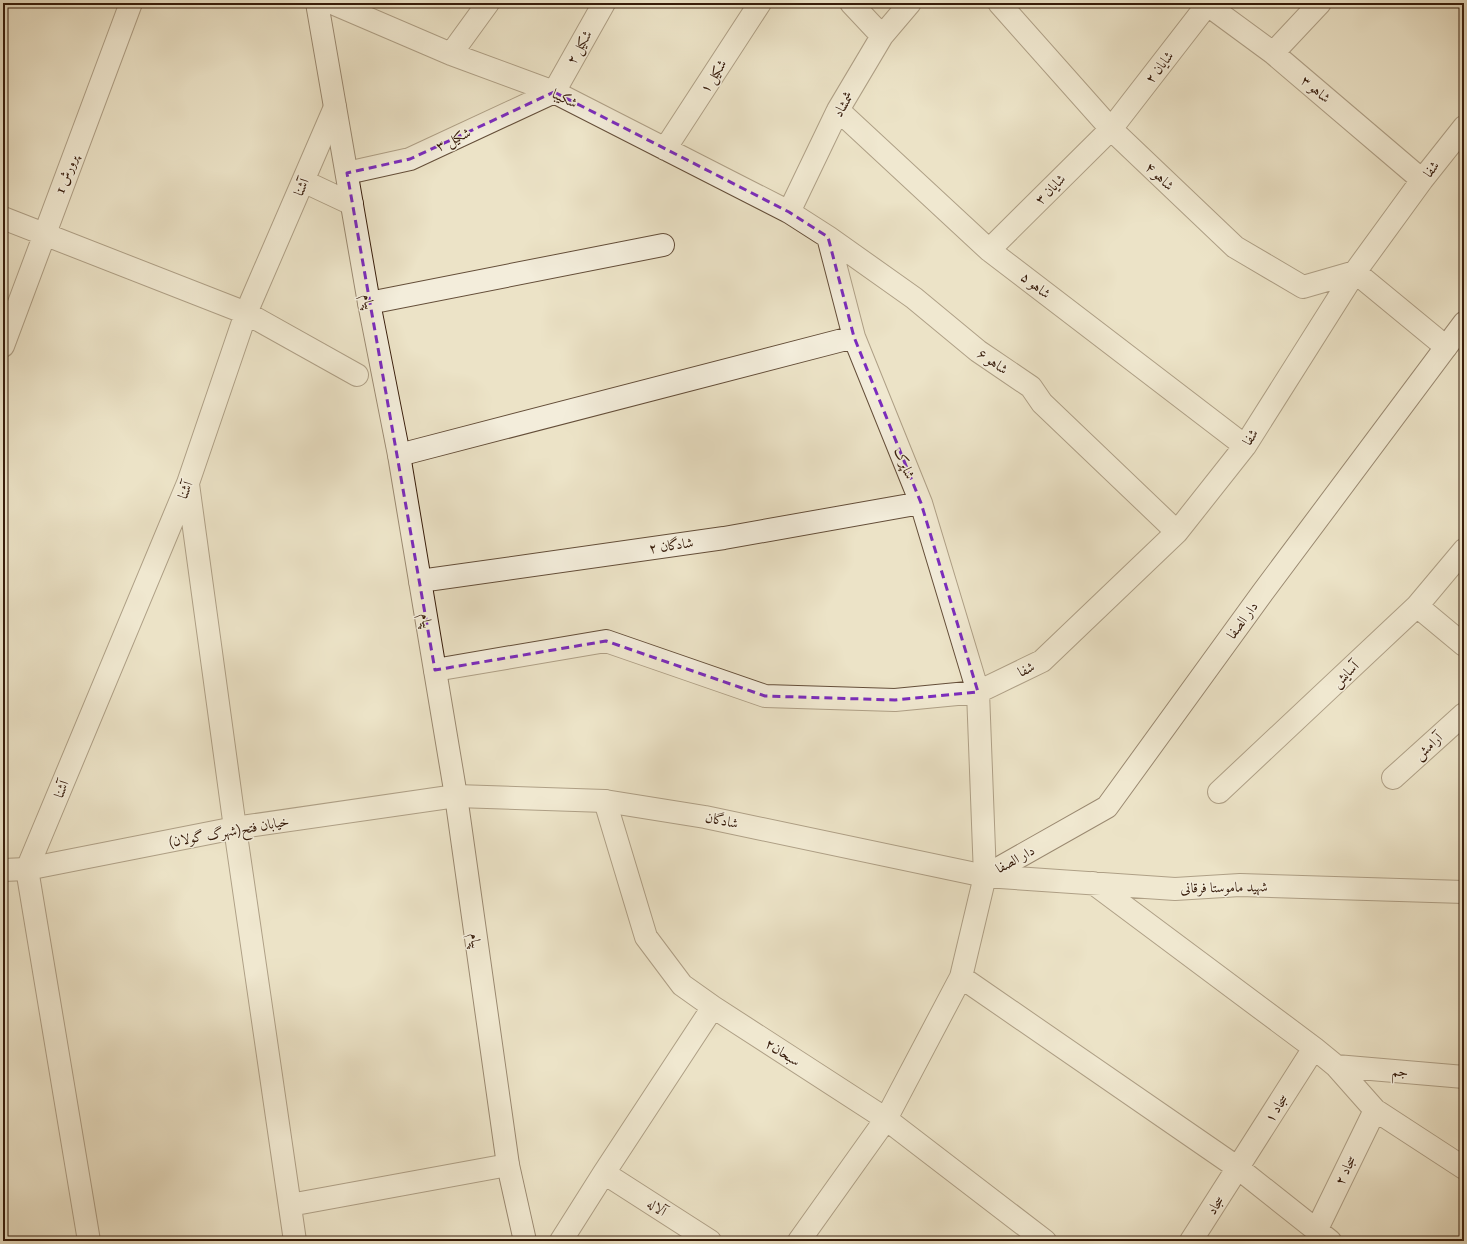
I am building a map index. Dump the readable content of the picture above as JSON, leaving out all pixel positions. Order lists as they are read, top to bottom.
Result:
{
  "streets": {
    "street": [
      "شکیل ۲",
      "شایان ۲",
      "شکیل ۱",
      "شاهو ۳",
      "شکیبا",
      "شمشاد",
      "شکیل ۳",
      "شفا",
      "پرورش 1",
      "شاهو ۴",
      "آشنا",
      "شایان ۳",
      "شاهو ۵",
      "پیام",
      "شاهو ۶",
      "شاپرک",
      "شادگان ۲",
      "دار الصفا",
      "آسایش",
      "آرامش",
      "شادگان",
      "خیابان فتح(شهرگ گولان)",
      "شهید ماموستا فرقانی",
      "سبحان۲",
      "جم",
      "سجاد ۱",
      "سجاد ۲",
      "سجاد",
      "آلاله"
    ]
  },
  "crossings": [
    ["شکیل ۲", "شکیبا"],
    ["شکیل ۲", "شکیل ۳"],
    ["شایان ۲", "شاهو ۳"],
    ["شایان ۲", "شاهو ۴"],
    ["شایان ۲", "شایان ۳"],
    ["شکیل ۱", "شکیبا"],
    ["شاهو ۳", "شفا"],
    ["شکیبا", "شمشاد"],
    ["شکیبا", "شکیل ۳"],
    ["شکیبا", "شاهو ۶"],
    ["شمشاد", "شاهو ۵"],
    ["شمشاد", "شاهو ۶"],
    ["شکیل ۳", "پیام"],
    ["شفا", "شاهو ۴"],
    ["شفا", "شاهو ۵"],
    ["شفا", "شاهو ۶"],
    ["شفا", "شاپرک"],
    ["شاهو ۴", "شایان ۳"],
    ["آشنا", "پیام"],
    ["آشنا", "خیابان فتح(شهرگ گولان)"],
    ["شایان ۳", "شاهو ۵"],
    ["پیام", "شادگان ۲"],
    ["پیام", "شادگان"],
    ["پیام", "خیابان فتح(شهرگ گولان)"],
    ["شاهو ۶", "شاپرک"],
    ["شاپرک", "شادگان ۲"],
    ["شاپرک", "دار الصفا"],
    ["شاپرک", "شادگان"],
    ["شاپرک", "شهید ماموستا فرقانی"],
    ["شاپرک", "سبحان۲"],
    ["دار الصفا", "شادگان"],
    ["دار الصفا", "شهید ماموستا فرقانی"],
    ["شادگان", "خیابان فتح(شهرگ گولان)"],
    ["شادگان", "شهید ماموستا فرقانی"],
    ["شادگان", "سبحان۲"],
    ["سجاد ۱", "سجاد"]
  ]
}
